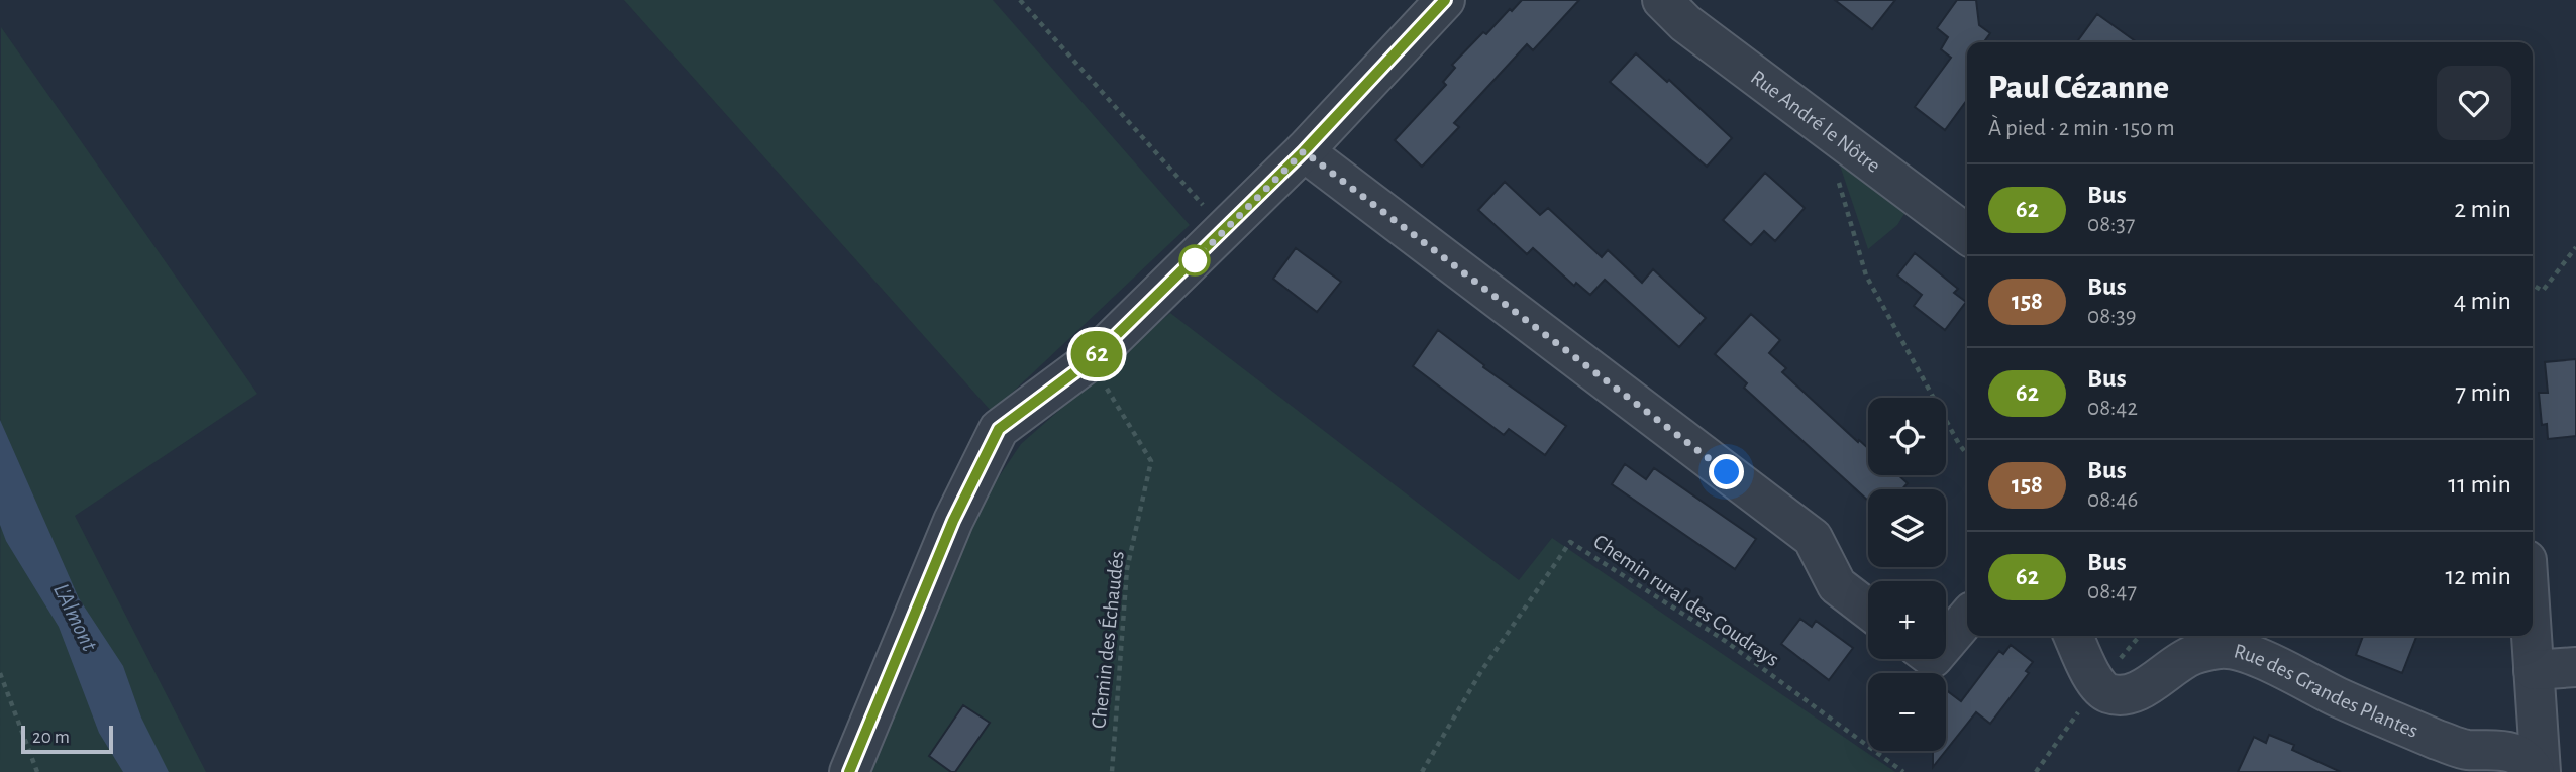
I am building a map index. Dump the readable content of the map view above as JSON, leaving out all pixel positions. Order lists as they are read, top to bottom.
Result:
{
  "streets": {
    "street": ["Rue André le Nôtre", "Rue des Grandes Plantes"],
    "path": ["Chemin rural des Coudrays", "Chemin des Échaudés"]
  },
  "water": ["L'Almont"],
  "lines": ["bus line 62"],
  "scale_bar": "20 m",
  "page": {
    "on_map": "62",
    "heading": ["Paul Cézanne", "À pied · 2 min · 150 m"],
    "list": [
      {
        "mark": "62",
        "name": "Bus",
        "note": "08:37",
        "value": "2 min"
      },
      {
        "mark": "158",
        "name": "Bus",
        "note": "08:39",
        "value": "4 min"
      },
      {
        "mark": "62",
        "name": "Bus",
        "note": "08:42",
        "value": "7 min"
      },
      {
        "mark": "158",
        "name": "Bus",
        "note": "08:46",
        "value": "11 min"
      },
      {
        "mark": "62",
        "name": "Bus",
        "note": "08:47",
        "value": "12 min"
      }
    ],
    "map_buttons": ["+", "−"],
    "scale": "20 m"
  }
}
